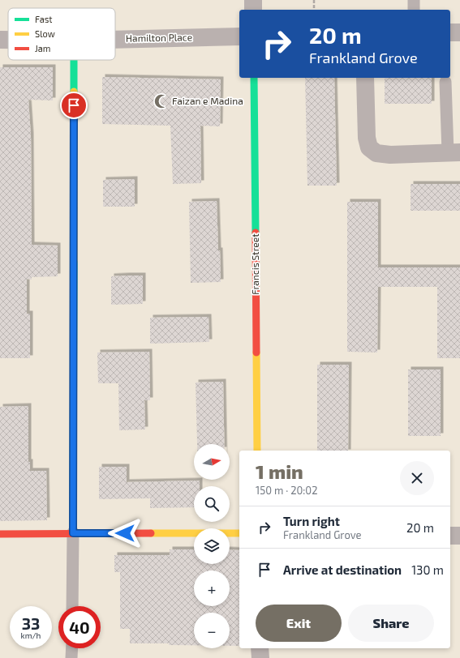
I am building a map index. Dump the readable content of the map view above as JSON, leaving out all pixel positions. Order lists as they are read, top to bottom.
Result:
{
  "streets": {
    "street": ["Hamilton Place", "Francis Street"]
  },
  "places": {
    "mosque": ["Faizan e Madina"]
  },
  "legend": ["Fast", "Slow", "Jam"],
  "north": "right",
  "page": {
    "turn": ["20 m", "Frankland Grove"],
    "map_buttons": ["+", "−"],
    "heading": ["1 min", "150 m · 20:02"],
    "list": [
      {
        "name": "Turn right",
        "note": "Frankland Grove",
        "value": "20 m"
      },
      {
        "name": "Arrive at destination",
        "value": "130 m"
      }
    ],
    "buttons": ["Exit", "Share"],
    "speed": "33 km/h",
    "limit": "40"
  }
}
